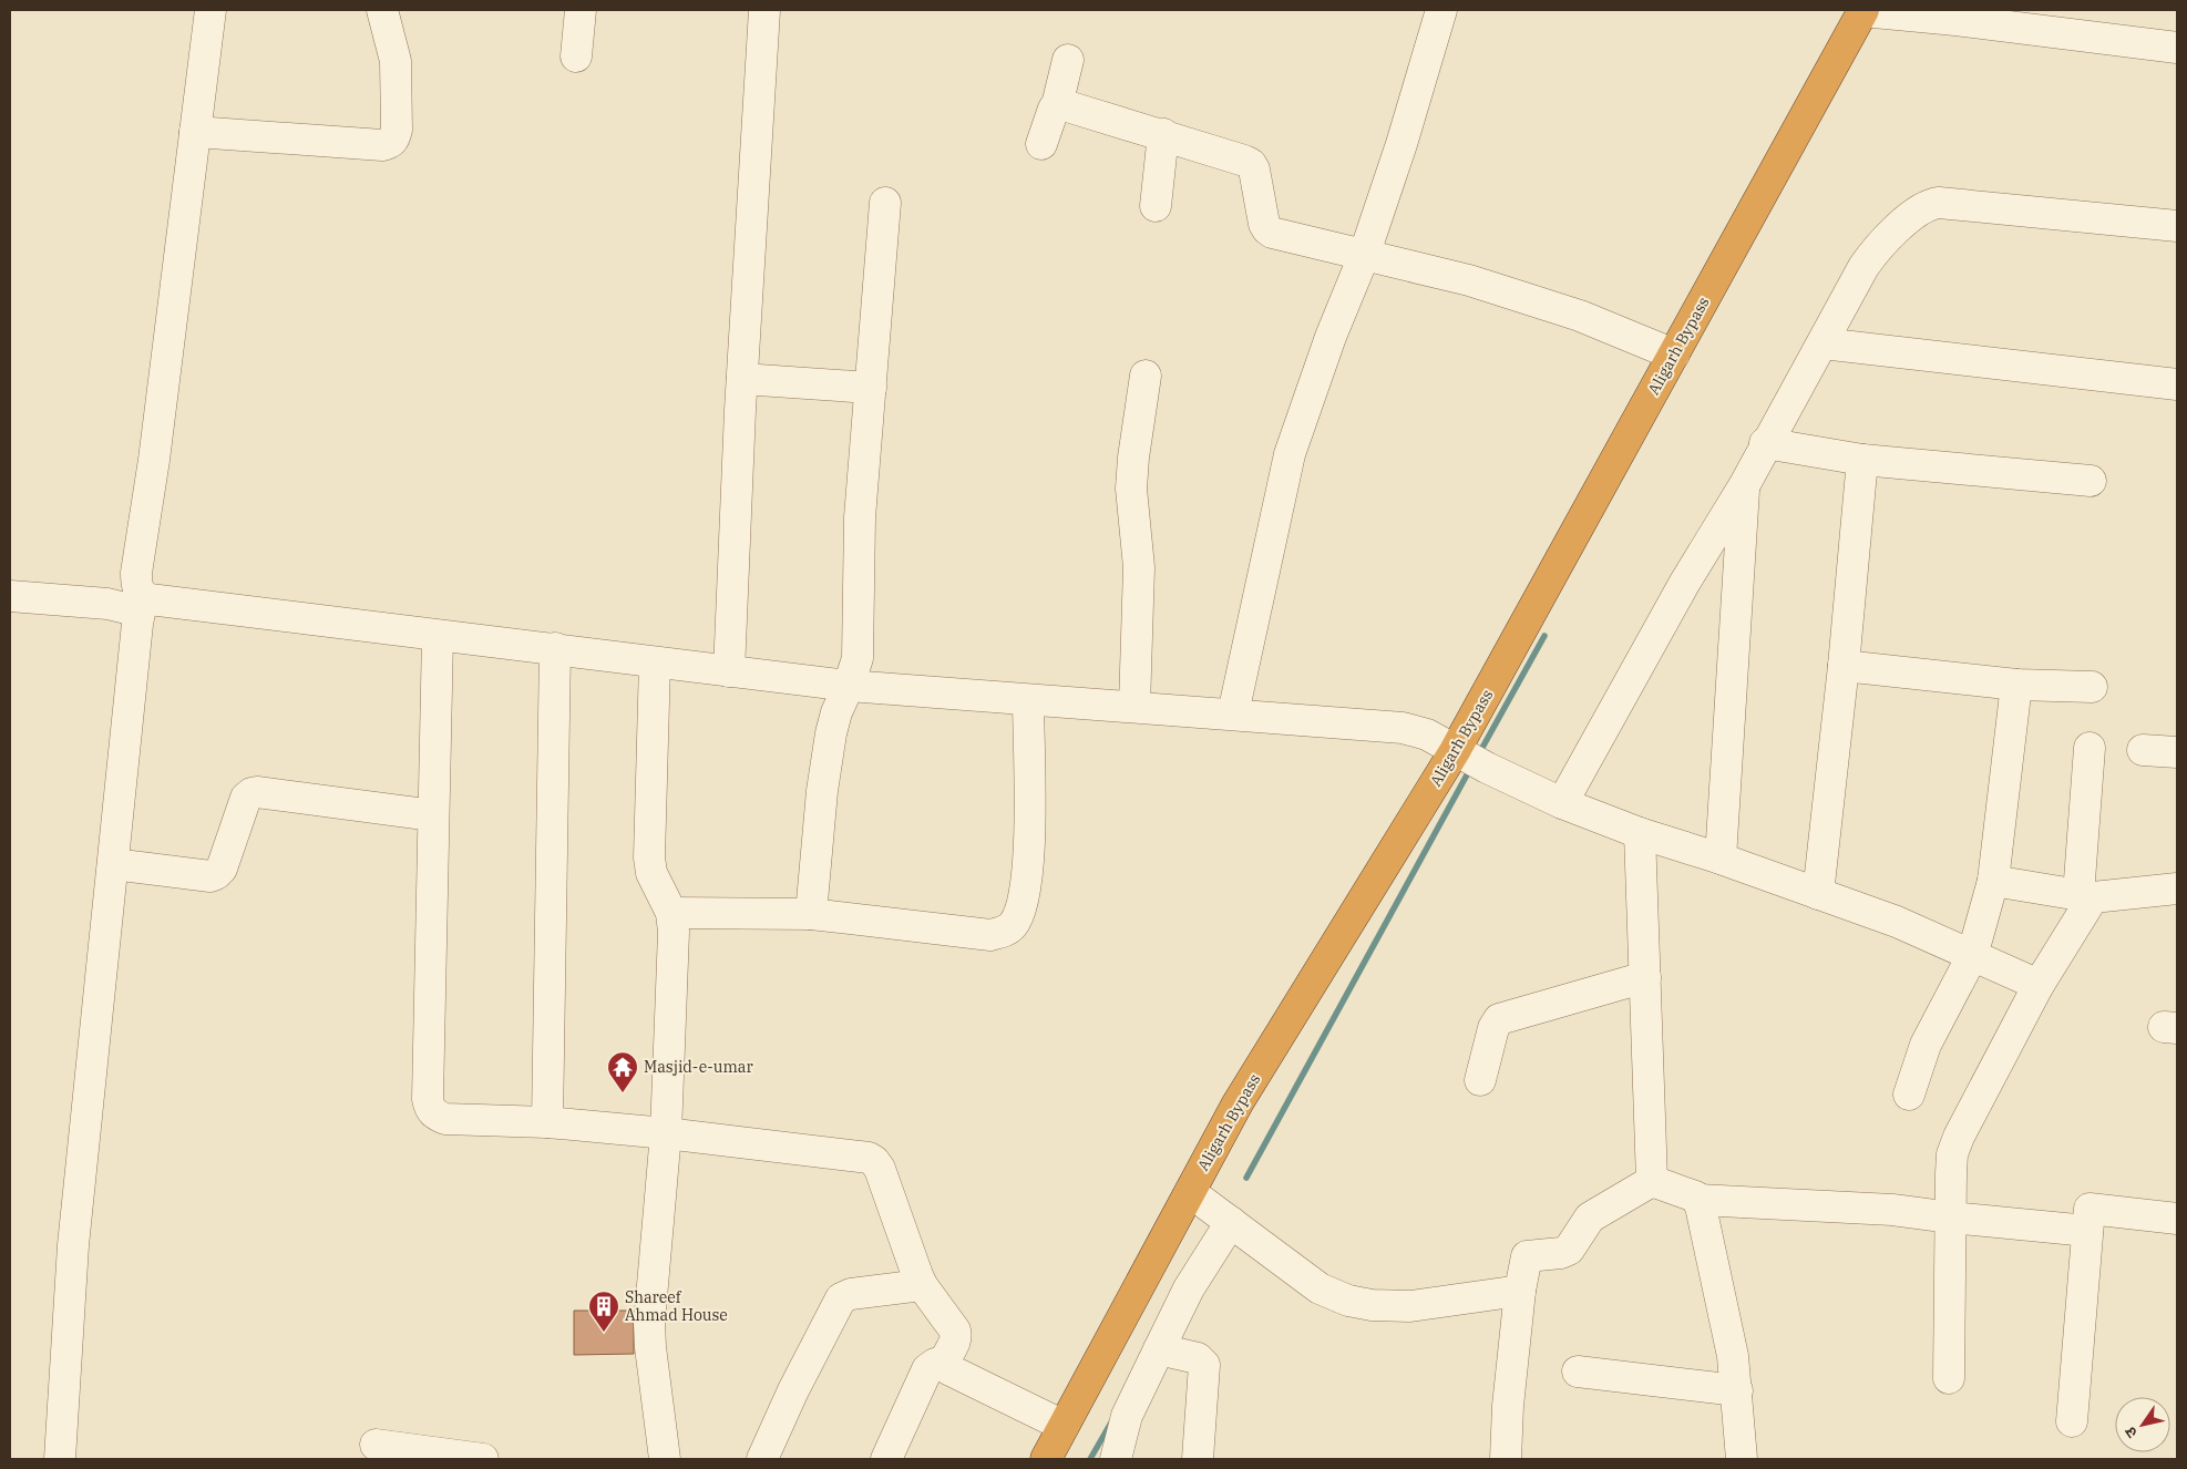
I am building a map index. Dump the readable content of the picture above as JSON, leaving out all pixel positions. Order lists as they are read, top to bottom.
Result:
{
  "streets": {
    "highway": ["Aligarh Bypass"]
  },
  "places": {
    "temple": ["Masjid-e-umar"],
    "building": ["Shareef Ahmad House"]
  },
  "north": "bottom left"
}
